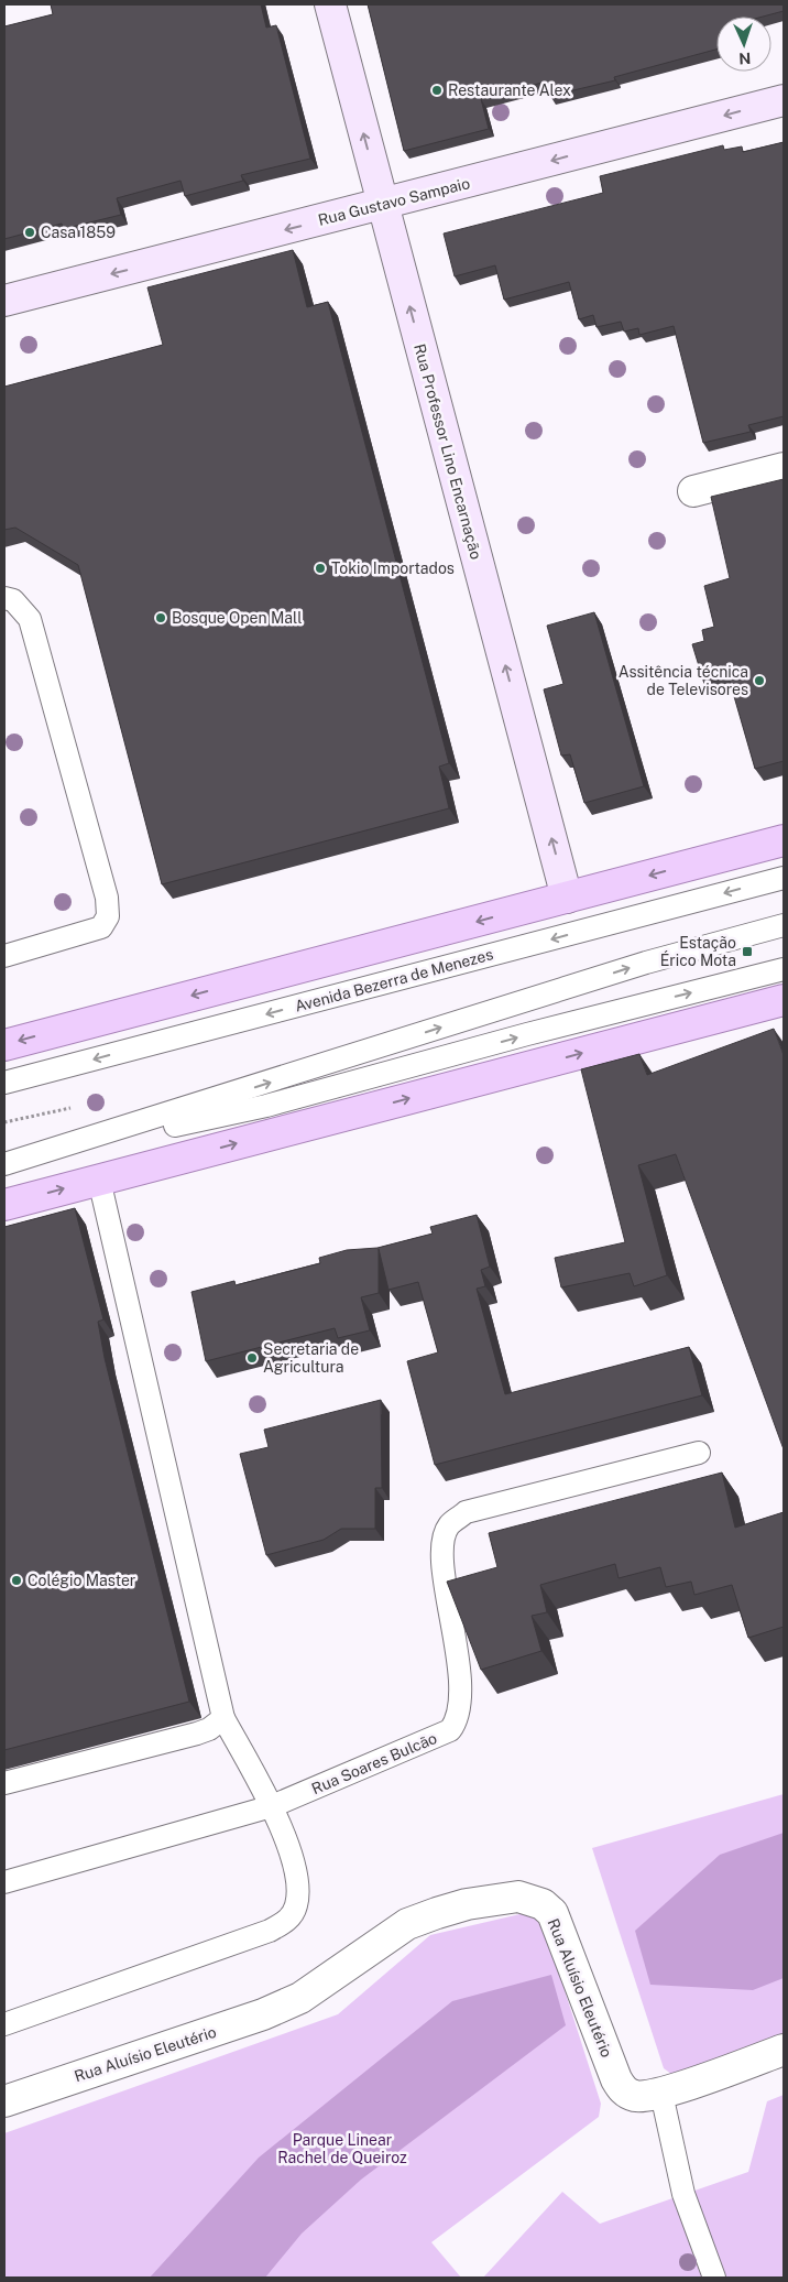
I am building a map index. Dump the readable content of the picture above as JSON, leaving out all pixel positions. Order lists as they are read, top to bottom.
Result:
{
  "streets": {
    "street": ["Rua Gustavo Sampaio", "Rua Professor Lino Encarnação", "Rua Aluísio Eleutério"],
    "lane": ["Avenida Bezerra de Menezes", "Rua Soares Bulcão"]
  },
  "crossings": [
    ["Rua Gustavo Sampaio", "Rua Professor Lino Encarnação"]
  ],
  "one_way": ["Rua Gustavo Sampaio", "Rua Professor Lino Encarnação"],
  "parks": ["Parque Linear Rachel de Queiroz"],
  "places": {
    "other": [
      "Restaurante Alex",
      "Casa 1859",
      "Tokio Importados",
      "Bosque Open Mall",
      "Assitência técnica de Televisores",
      "Secretaria de Agricultura",
      "Colégio Master"
    ],
    "transit": ["Estação Érico Mota"]
  },
  "north": "bottom"
}
